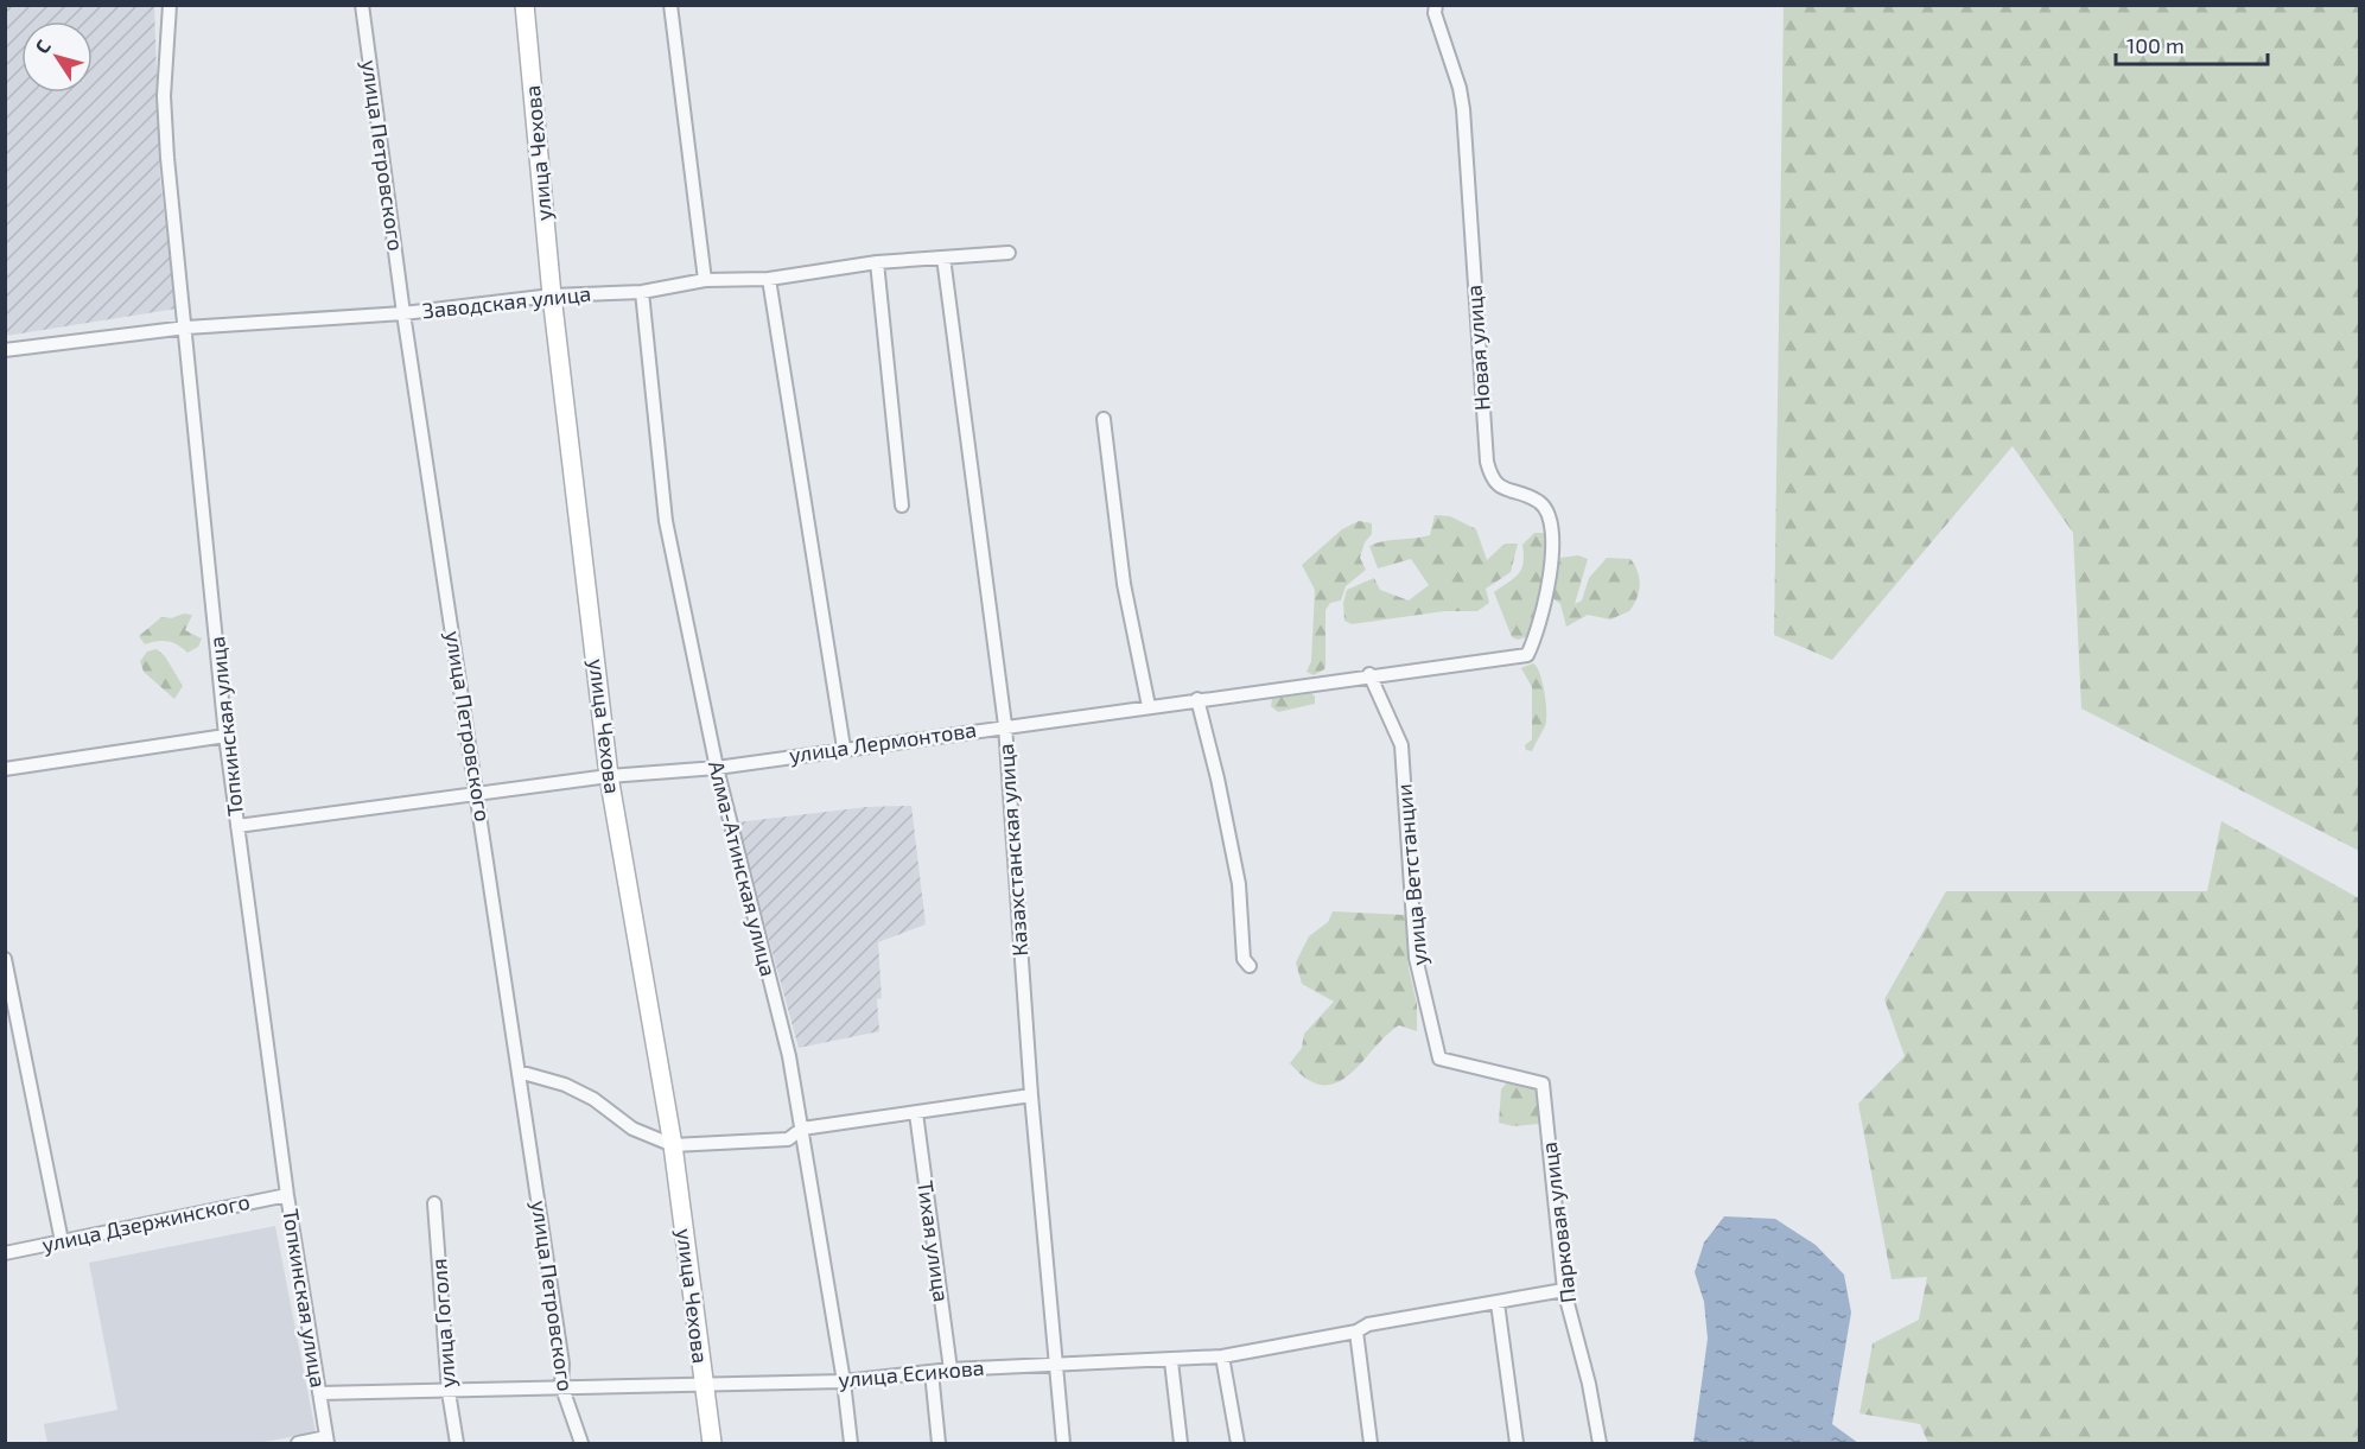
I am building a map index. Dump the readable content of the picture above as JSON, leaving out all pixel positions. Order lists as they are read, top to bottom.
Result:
{
  "streets": {
    "street": [
      "улица Чехова",
      "улица Петровского",
      "Заводская улица",
      "Новая улица",
      "Топкинская улица",
      "улица Лермонтова",
      "Казахстанская улица",
      "Алма-Атинская улица",
      "улица Ветстанции",
      "Парковая улица",
      "улица Дзержинского",
      "Тихая улица",
      "улица Гоголя",
      "улица Есикова"
    ]
  },
  "crossings": [
    ["улица Чехова", "Заводская улица"],
    ["улица Чехова", "улица Лермонтова"],
    ["улица Чехова", "улица Есикова"],
    ["улица Петровского", "Заводская улица"],
    ["улица Петровского", "улица Лермонтова"],
    ["улица Петровского", "улица Есикова"],
    ["Заводская улица", "Топкинская улица"],
    ["Заводская улица", "Казахстанская улица"],
    ["Заводская улица", "Алма-Атинская улица"],
    ["Новая улица", "улица Лермонтова"],
    ["Топкинская улица", "улица Лермонтова"],
    ["Топкинская улица", "улица Дзержинского"],
    ["Топкинская улица", "улица Есикова"],
    ["улица Лермонтова", "Казахстанская улица"],
    ["улица Лермонтова", "Алма-Атинская улица"],
    ["улица Лермонтова", "улица Ветстанции"],
    ["Казахстанская улица", "улица Есикова"],
    ["Алма-Атинская улица", "улица Есикова"],
    ["улица Ветстанции", "Парковая улица"],
    ["Парковая улица", "улица Есикова"],
    ["Тихая улица", "улица Есикова"],
    ["улица Гоголя", "улица Есикова"]
  ],
  "scale_bar": "100 m",
  "north": "top left"
}
